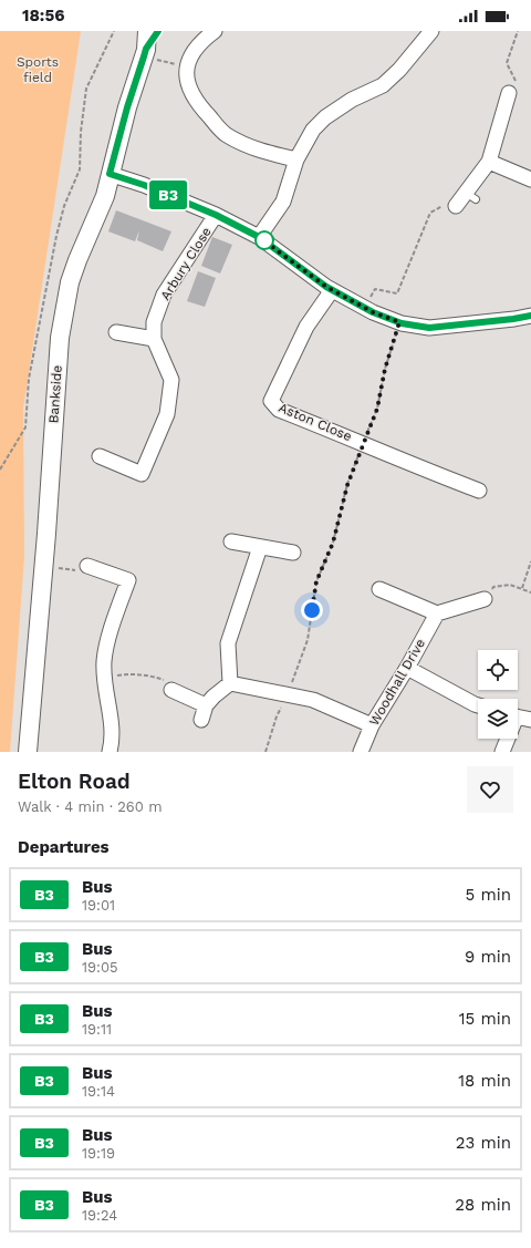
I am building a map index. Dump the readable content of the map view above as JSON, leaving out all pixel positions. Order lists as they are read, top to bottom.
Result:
{
  "streets": {
    "street": [
      "Arbury Close",
      "Bankside",
      "Aston Close",
      "Woodhall Drive"
    ]
  },
  "parks": ["Sports field"],
  "lines": ["bus line B3"],
  "page": {
    "status": "18:56",
    "on_map": "B3",
    "heading": [
      ["Elton Road", "Walk · 4 min · 260 m"],
      "Departures"
    ],
    "list": [
      {
        "mark": "B3",
        "name": "Bus",
        "note": "19:01",
        "value": "5 min"
      },
      {
        "mark": "B3",
        "name": "Bus",
        "note": "19:05",
        "value": "9 min"
      },
      {
        "mark": "B3",
        "name": "Bus",
        "note": "19:11",
        "value": "15 min"
      },
      {
        "mark": "B3",
        "name": "Bus",
        "note": "19:14",
        "value": "18 min"
      },
      {
        "mark": "B3",
        "name": "Bus",
        "note": "19:19",
        "value": "23 min"
      },
      {
        "mark": "B3",
        "name": "Bus",
        "note": "19:24",
        "value": "28 min"
      }
    ]
  }
}
